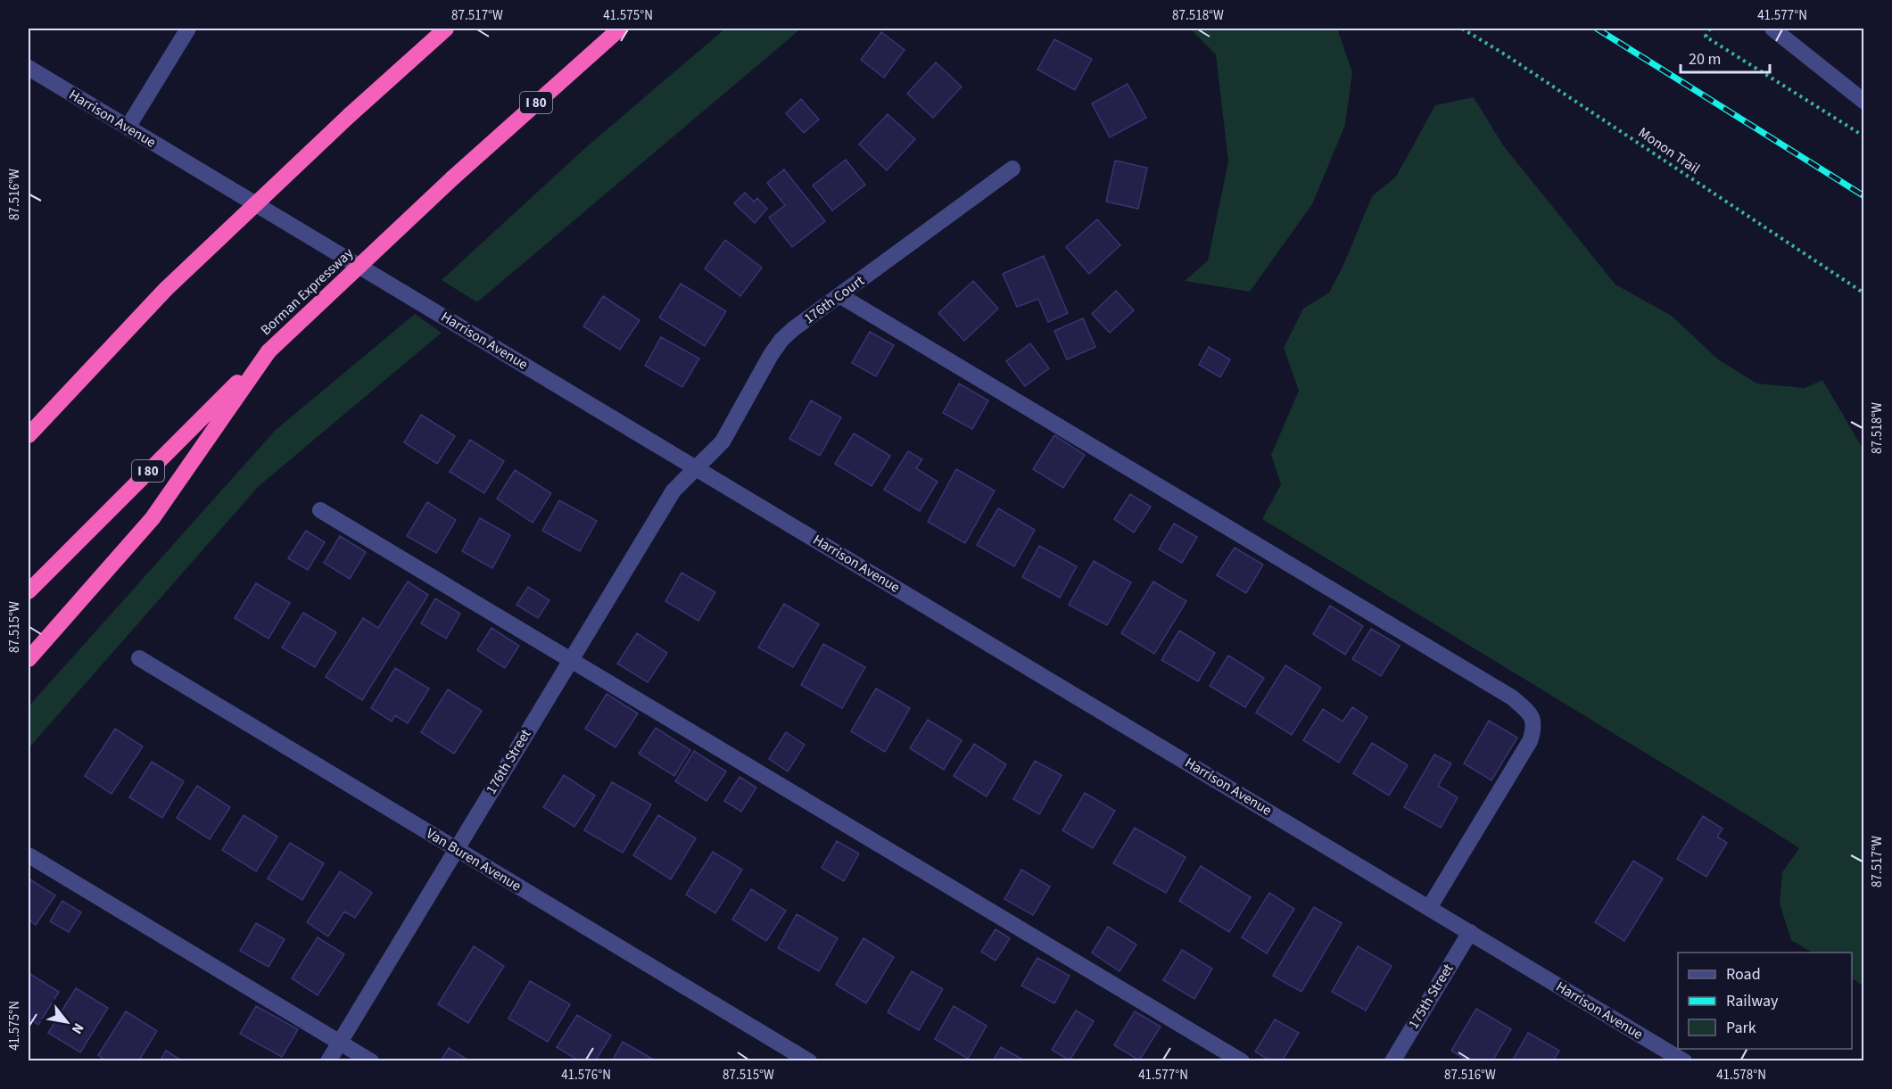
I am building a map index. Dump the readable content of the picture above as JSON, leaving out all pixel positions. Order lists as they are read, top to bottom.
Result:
{
  "streets": {
    "highway": ["I 80", "Borman Expressway"],
    "street": [
      "Harrison Avenue",
      "176th Court",
      "176th Street",
      "Van Buren Avenue",
      "175th Street"
    ],
    "path": ["Monon Trail"]
  },
  "crossings": [
    ["Harrison Avenue", "176th Court"],
    ["Harrison Avenue", "176th Street"],
    ["Harrison Avenue", "175th Street"],
    ["176th Court", "176th Street"],
    ["176th Street", "Van Buren Avenue"]
  ],
  "legend": ["Road", "Railway", "Park"],
  "scale_bar": "20 m",
  "north": "bottom right",
  "coordinates": [
    "87.517°W",
    "41.575°N",
    "87.518°W",
    "41.577°N",
    "87.516°W",
    "87.515°W",
    "41.576°N",
    "41.578°N"
  ]
}
